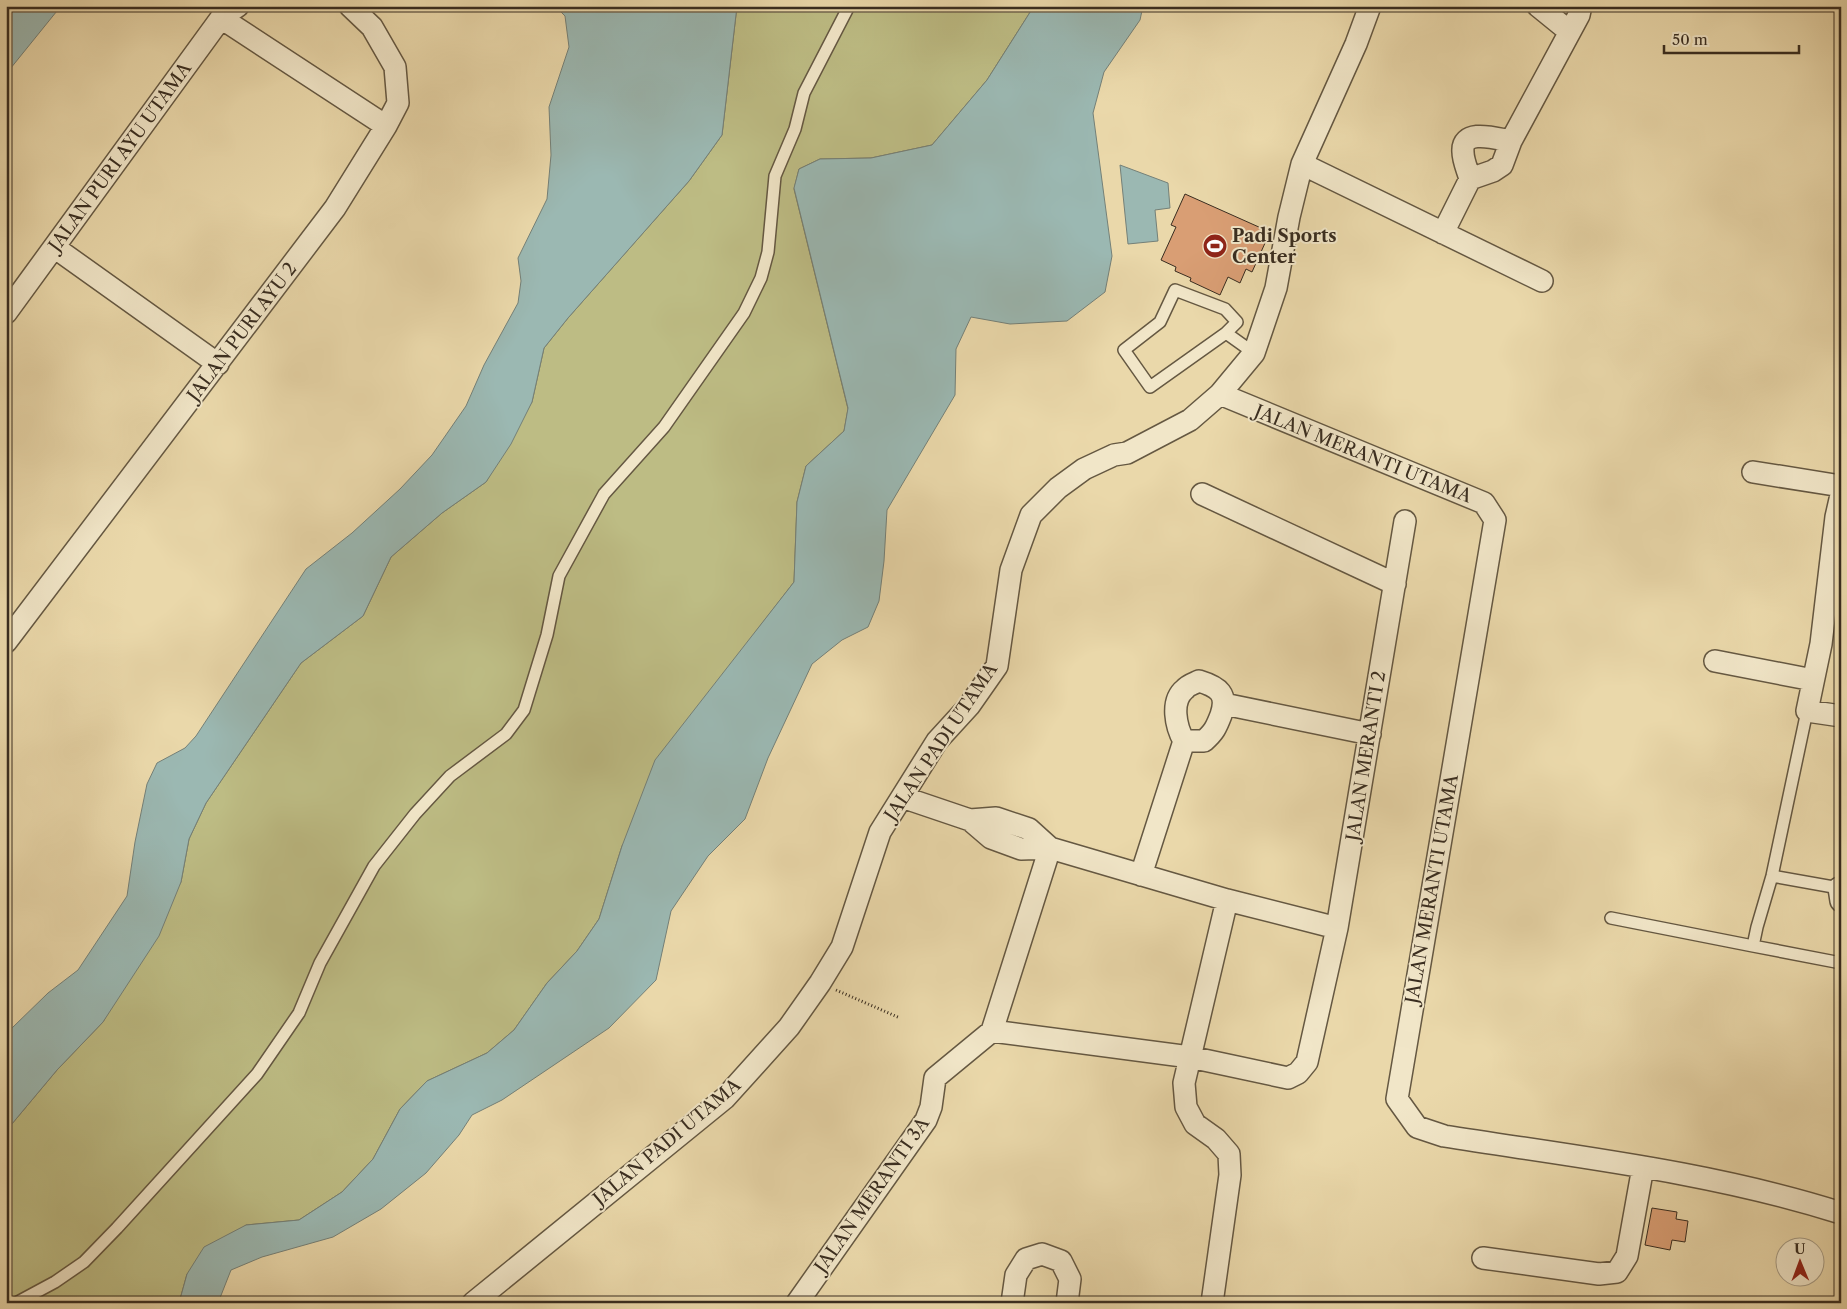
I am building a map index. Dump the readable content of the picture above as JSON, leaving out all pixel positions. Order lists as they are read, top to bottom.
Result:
{
  "streets": {
    "street": [
      "JALAN PURI AYU UTAMA",
      "JALAN PURI AYU 2",
      "JALAN MERANTI UTAMA",
      "JALAN PADI UTAMA",
      "JALAN MERANTI 2",
      "JALAN MERANTI 3A"
    ]
  },
  "crossings": [
    ["JALAN MERANTI UTAMA", "JALAN PADI UTAMA"],
    ["JALAN MERANTI 2", "JALAN MERANTI 3A"]
  ],
  "places": {
    "sports": ["Padi Sports Center"]
  },
  "scale_bar": "50 m",
  "north": "top"
}
